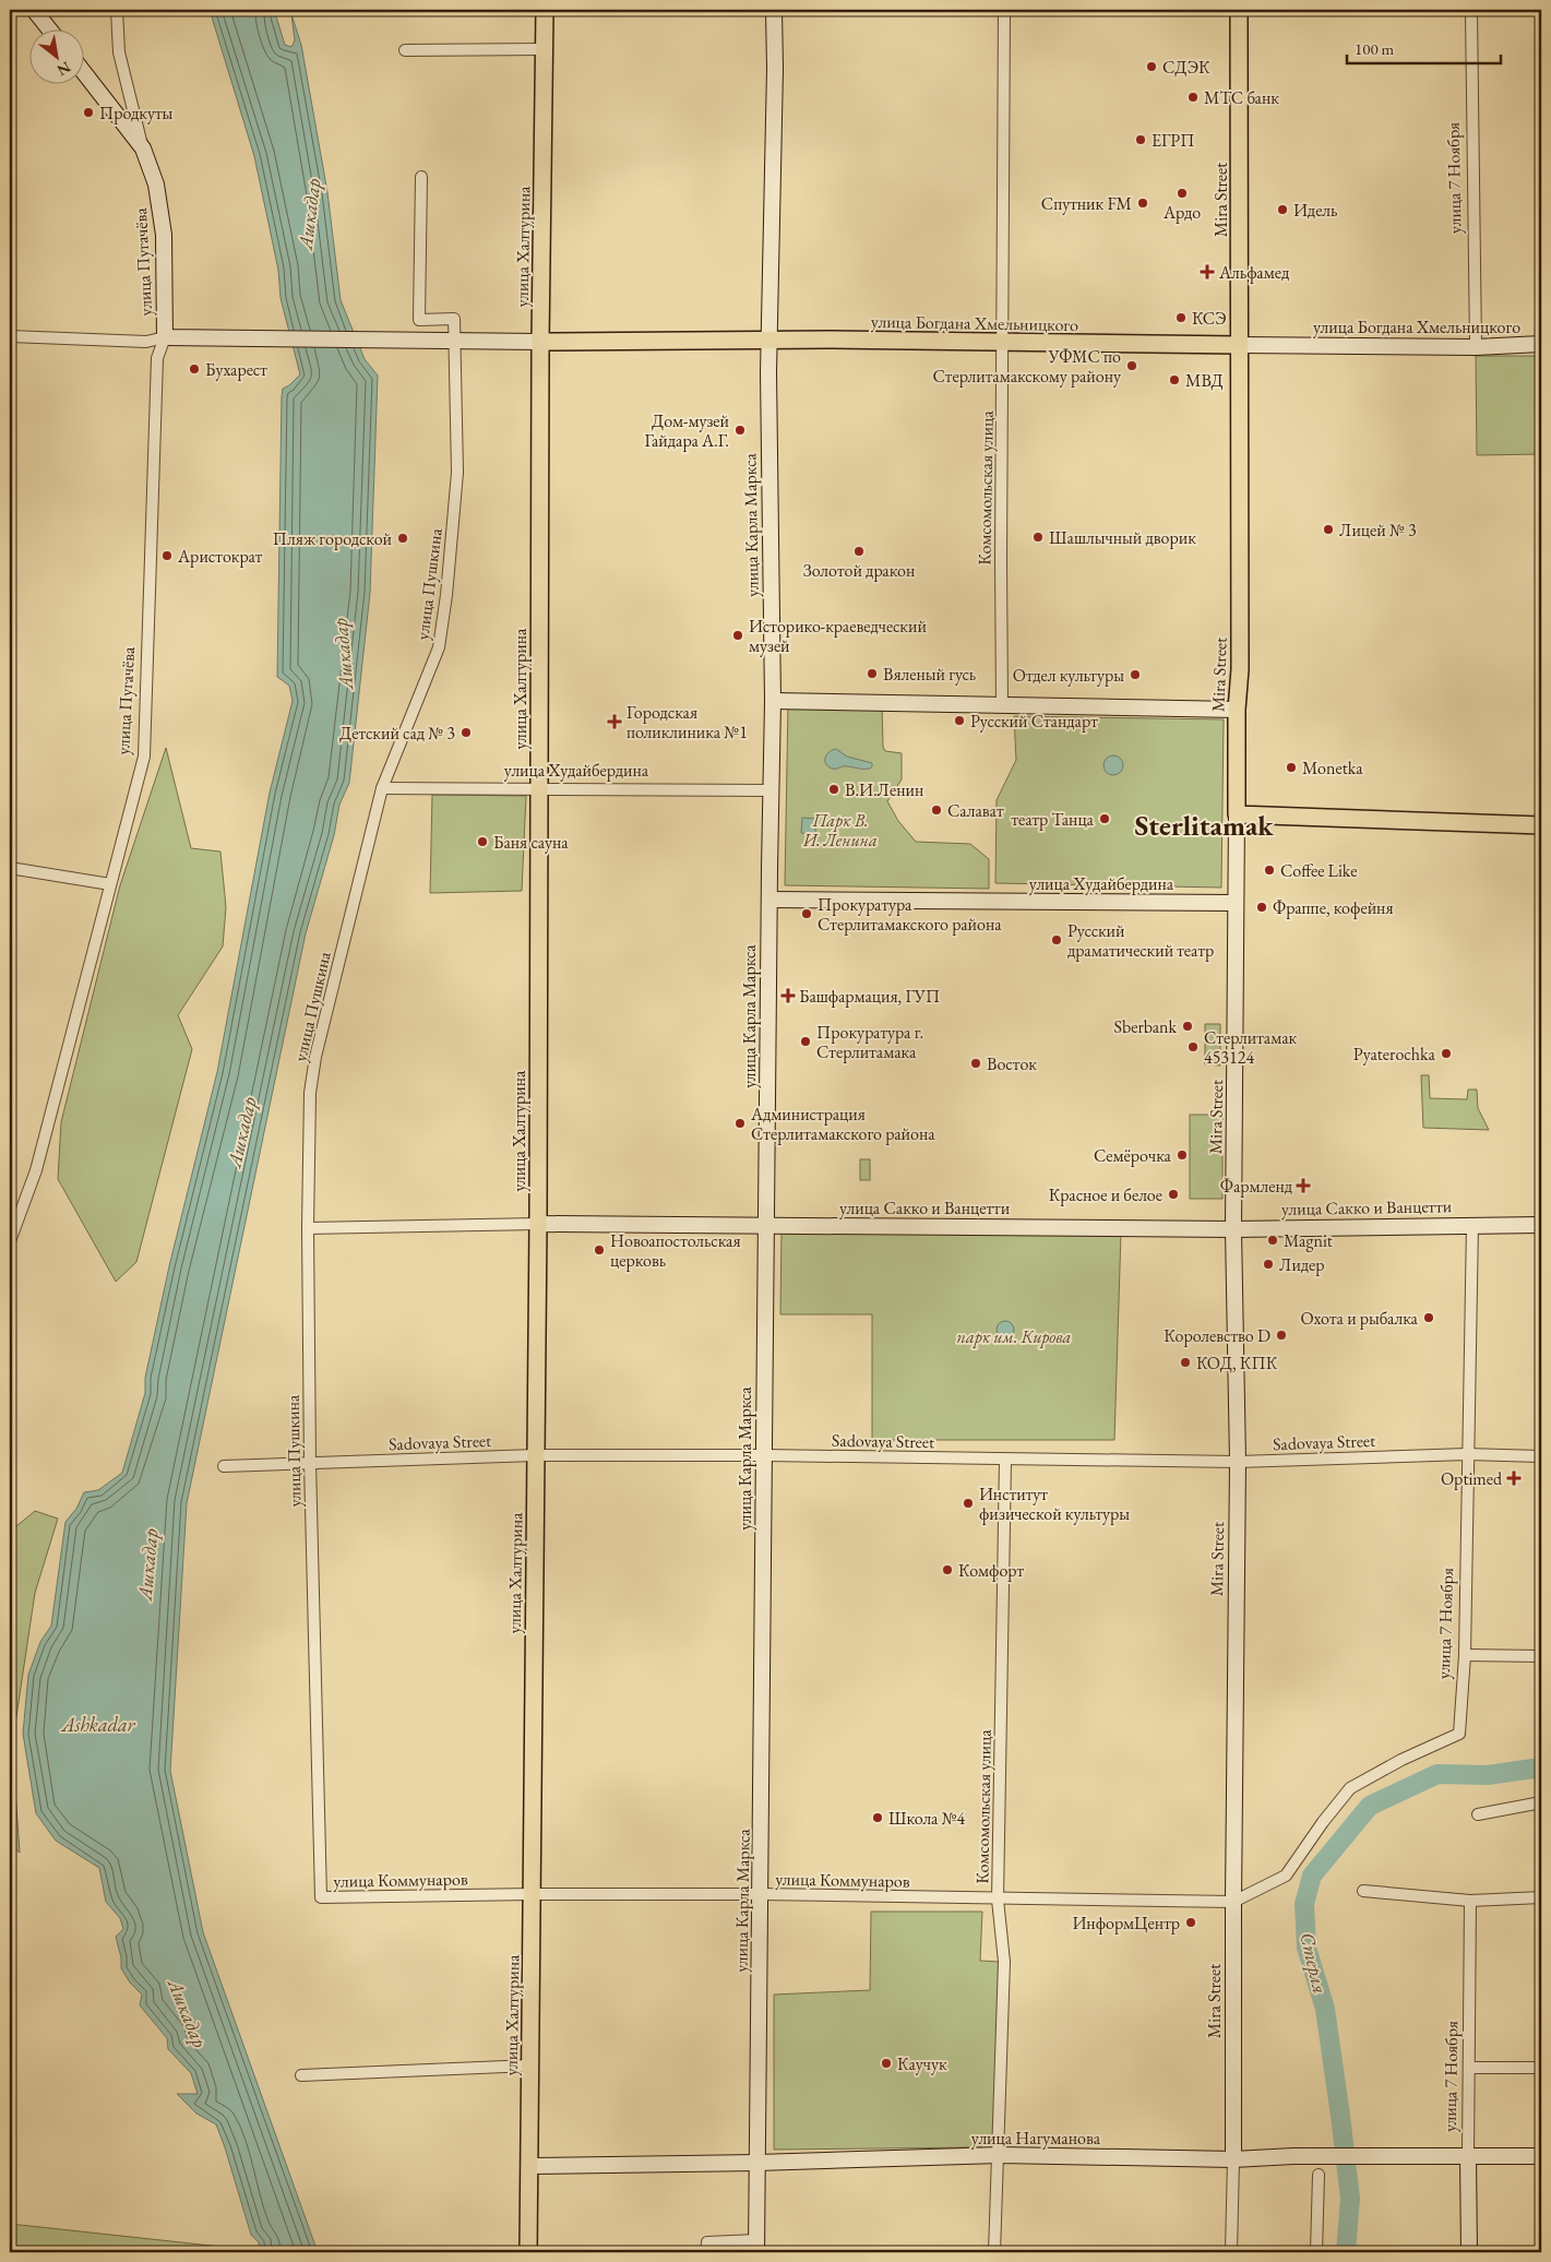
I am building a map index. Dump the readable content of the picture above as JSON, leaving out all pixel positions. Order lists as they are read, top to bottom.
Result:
{
  "streets": {
    "main road": ["Mira Street", "улица Халтурина", "улица Богдана Хмельницкого"],
    "street": [
      "улица 7 Ноября",
      "улица Пугачёва",
      "Комсомольская улица",
      "улица Карла Маркса",
      "улица Пушкина",
      "улица Худайбердина",
      "улица Сакко и Ванцетти",
      "Sadovaya Street",
      "улица Коммунаров",
      "улица Нагуманова"
    ]
  },
  "crossings": [
    ["улица 7 Ноября", "Mira Street"],
    ["улица 7 Ноября", "улица Богдана Хмельницкого"],
    ["улица 7 Ноября", "улица Сакко и Ванцетти"],
    ["улица 7 Ноября", "Sadovaya Street"],
    ["улица 7 Ноября", "улица Коммунаров"],
    ["улица 7 Ноября", "улица Нагуманова"],
    ["Mira Street", "улица Богдана Хмельницкого"],
    ["Mira Street", "улица Худайбердина"],
    ["Mira Street", "улица Сакко и Ванцетти"],
    ["Mira Street", "Sadovaya Street"],
    ["Mira Street", "улица Коммунаров"],
    ["Mira Street", "улица Нагуманова"],
    ["улица Халтурина", "улица Богдана Хмельницкого"],
    ["улица Халтурина", "улица Худайбердина"],
    ["улица Халтурина", "улица Сакко и Ванцетти"],
    ["улица Халтурина", "Sadovaya Street"],
    ["улица Халтурина", "улица Коммунаров"],
    ["улица Халтурина", "улица Нагуманова"],
    ["улица Пугачёва", "улица Богдана Хмельницкого"],
    ["улица Богдана Хмельницкого", "Комсомольская улица"],
    ["улица Богдана Хмельницкого", "улица Карла Маркса"],
    ["улица Богдана Хмельницкого", "улица Пушкина"],
    ["Комсомольская улица", "Sadovaya Street"],
    ["Комсомольская улица", "улица Коммунаров"],
    ["Комсомольская улица", "улица Нагуманова"],
    ["улица Карла Маркса", "улица Худайбердина"],
    ["улица Карла Маркса", "улица Сакко и Ванцетти"],
    ["улица Карла Маркса", "Sadovaya Street"],
    ["улица Карла Маркса", "улица Коммунаров"],
    ["улица Карла Маркса", "улица Нагуманова"],
    ["улица Пушкина", "улица Худайбердина"],
    ["улица Пушкина", "улица Сакко и Ванцетти"],
    ["улица Пушкина", "Sadovaya Street"],
    ["улица Пушкина", "улица Коммунаров"]
  ],
  "districts": ["Sterlitamak"],
  "water": ["Ашкадар", "Ashkadar", "Стерля"],
  "parks": ["Парк В. И. Ленина", "парк им. Кирова"],
  "places": {
    "other": [
      "СДЭК",
      "МТС банк",
      "Продкуты",
      "ЕГРП",
      "Ардо",
      "Спутник FM",
      "Идель",
      "КСЭ",
      "УФМС по Стерлитамакскому району",
      "Бухарест",
      "МВД",
      "Дом-музей Гайдара А.Г.",
      "Лицей № 3",
      "Шашлычный дворик",
      "Пляж городской",
      "Золотой дракон",
      "Аристократ",
      "Историко-краеведческий музей",
      "Вяленый гусь",
      "Отдел культуры",
      "Русский Стандарт",
      "Детский сад № 3",
      "Monetka",
      "В.И.Ленин",
      "Салават",
      "театр Танца",
      "Баня сауна",
      "Coffee Like",
      "Фраппе, кофейня",
      "Прокуратура Стерлитамакского района",
      "Русский драматический театр",
      "Sberbank",
      "Прокуратура г. Стерлитамака",
      "Стерлитамак 453124",
      "Pyaterochka",
      "Восток",
      "Администрация Стерлитамакского района",
      "Семёрочка",
      "Красное и белое",
      "Magnit",
      "Новоапостольская церковь",
      "Лидер",
      "Охота и рыбалка",
      "Королевство D",
      "КОД, КПК",
      "Институт физической культуры",
      "Комфорт",
      "Школа №4",
      "ИнформЦентр",
      "Каучук"
    ],
    "health": [
      "Альфамед",
      "Городская поликлиника №1",
      "Башфармация, ГУП",
      "Фармленд",
      "Optimed"
    ]
  },
  "scale_bar": "100 m",
  "north": "bottom right"
}
